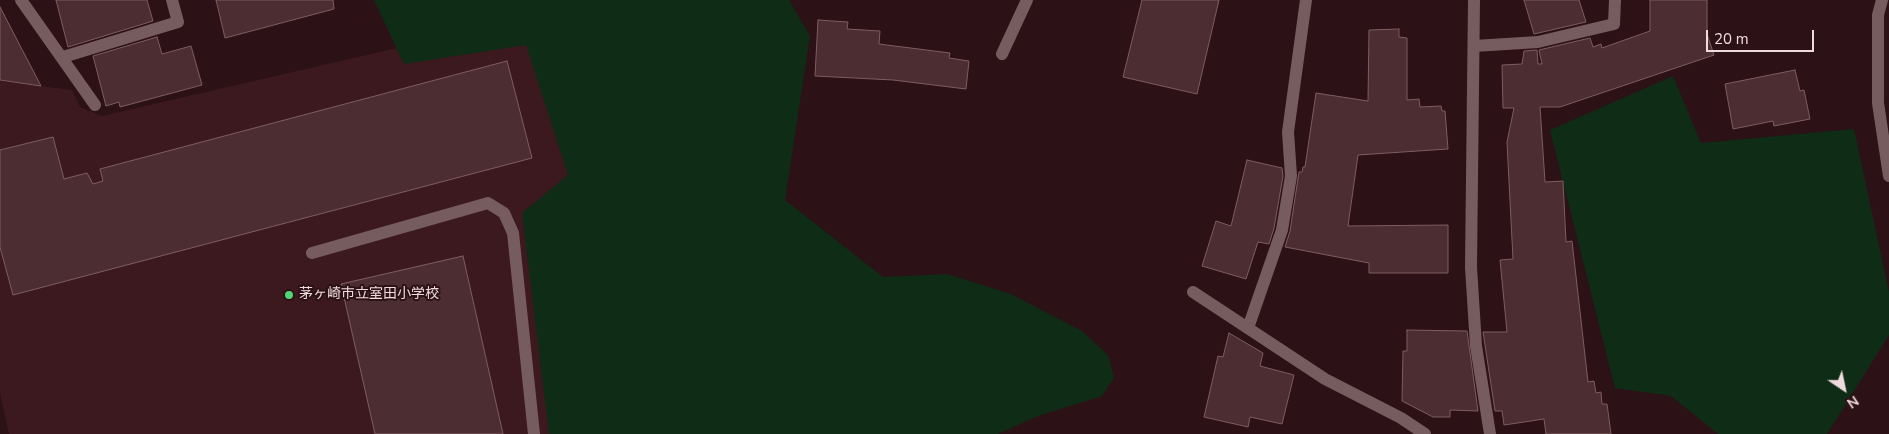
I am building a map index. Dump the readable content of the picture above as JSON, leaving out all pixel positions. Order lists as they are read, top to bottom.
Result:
{
  "places": ["茅ヶ崎市立室田小学校"],
  "scale_bar": "20 m",
  "north": "bottom right"
}
